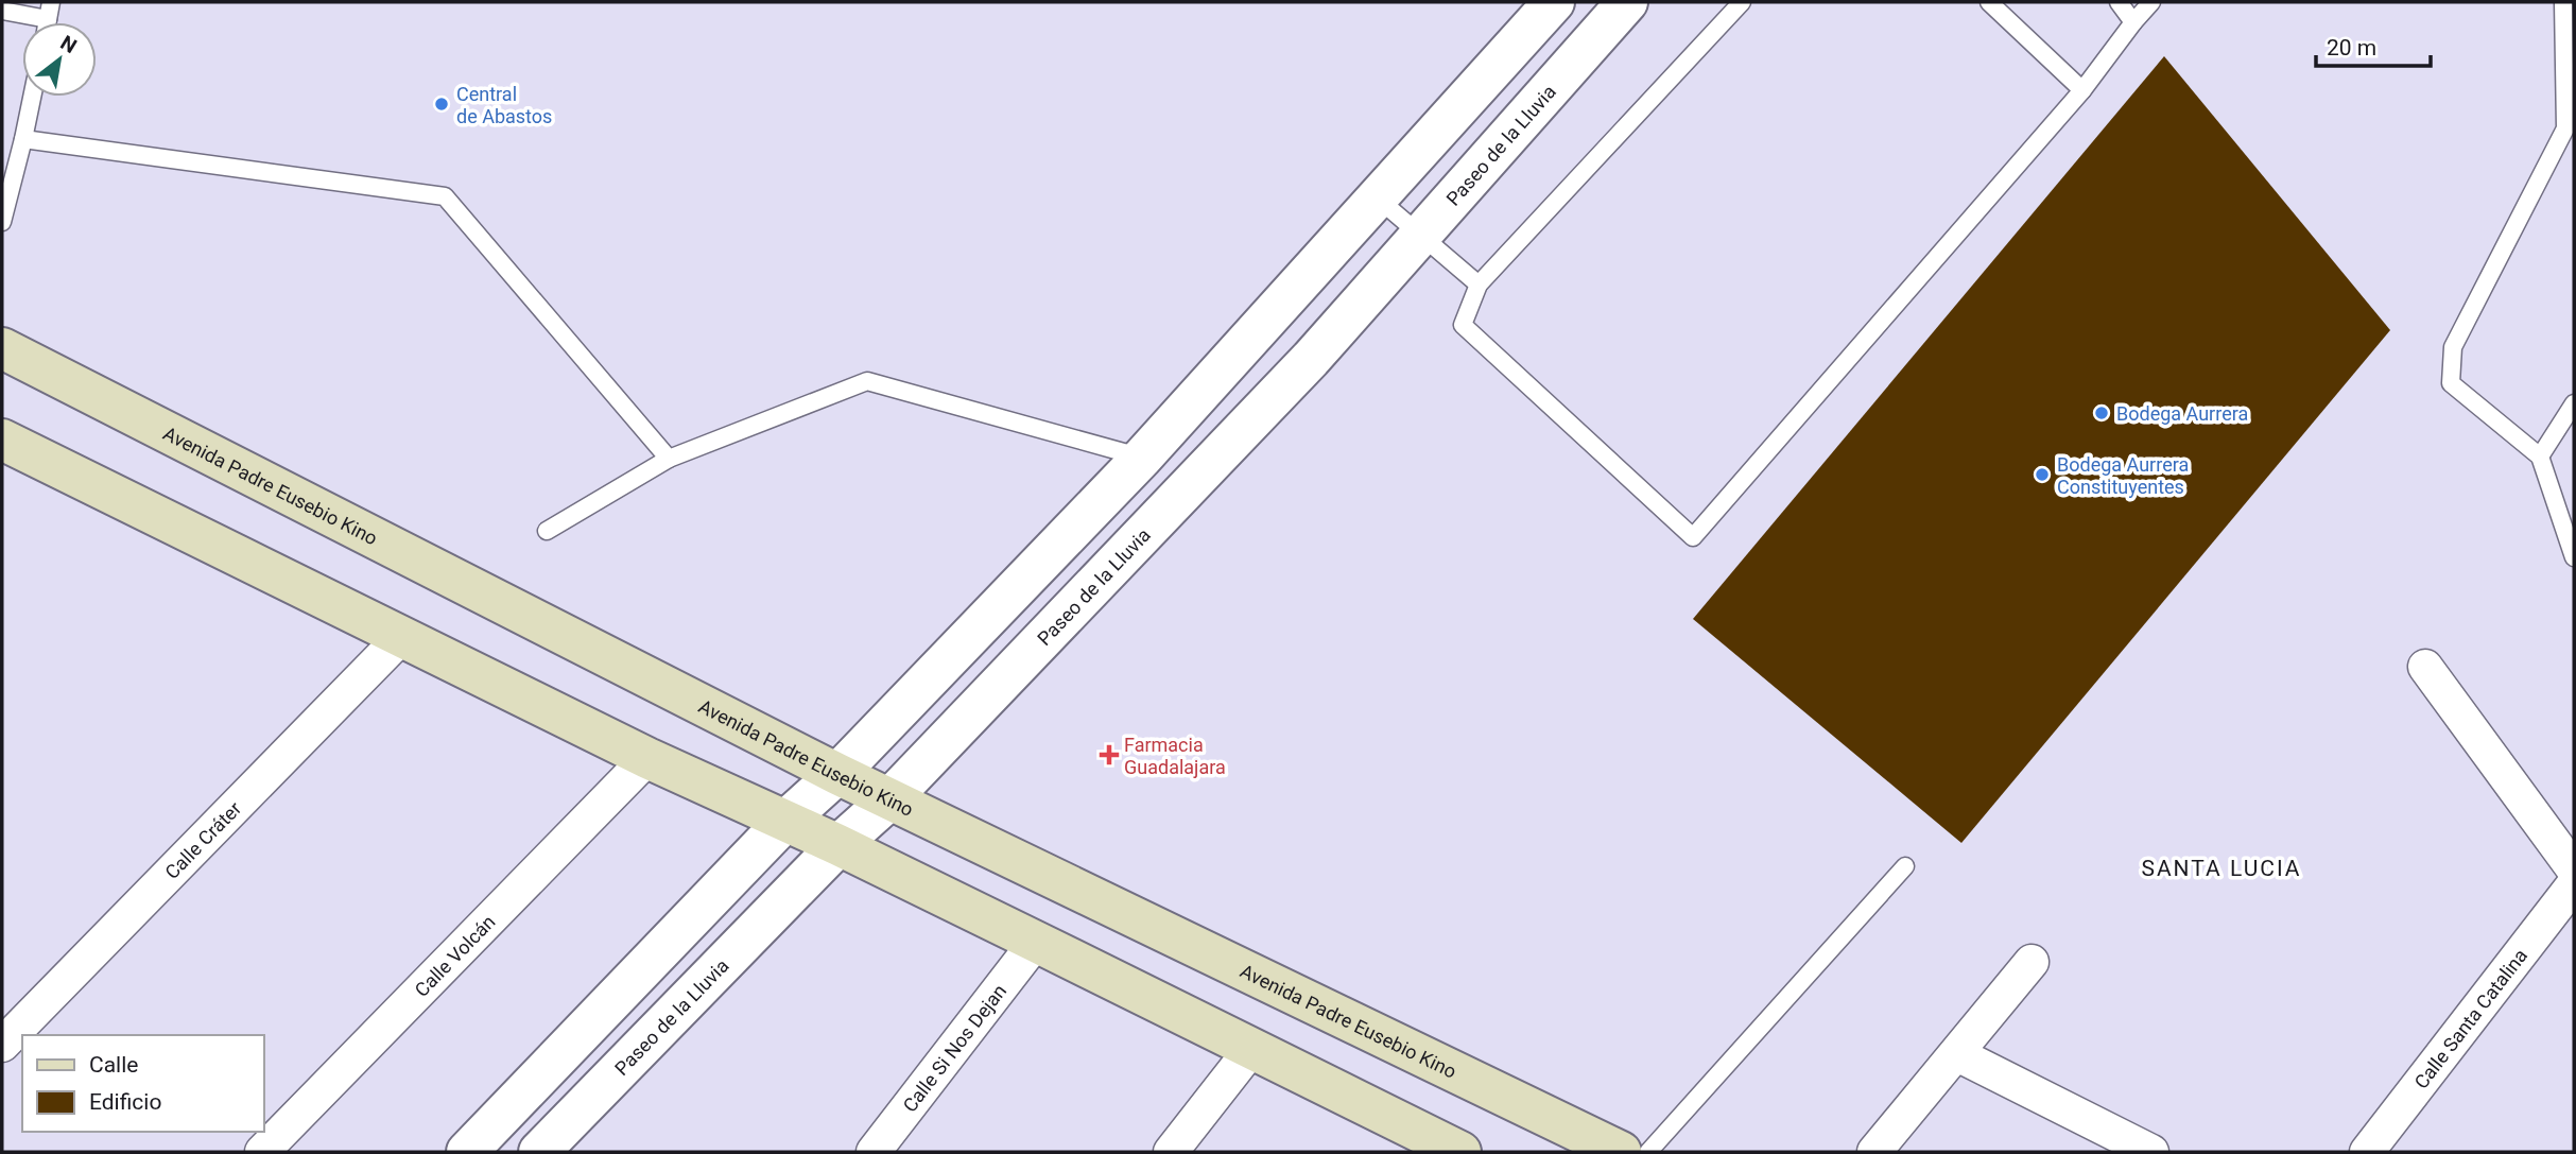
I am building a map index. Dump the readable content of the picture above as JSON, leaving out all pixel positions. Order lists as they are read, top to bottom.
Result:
{
  "streets": {
    "main road": ["Avenida Padre Eusebio Kino"],
    "street": [
      "Paseo de la Lluvia",
      "Calle Cráter",
      "Calle Volcán",
      "Calle Santa Catalina",
      "Calle Si Nos Dejan"
    ]
  },
  "crossings": [
    ["Paseo de la Lluvia", "Avenida Padre Eusebio Kino"]
  ],
  "districts": ["SANTA LUCIA"],
  "places": {
    "other": ["Central de Abastos", "Bodega Aurrera", "Bodega Aurrera Constituyentes"],
    "health": ["Farmacia Guadalajara"]
  },
  "legend": ["Calle", "Edificio"],
  "scale_bar": "20 m",
  "north": "top right"
}
